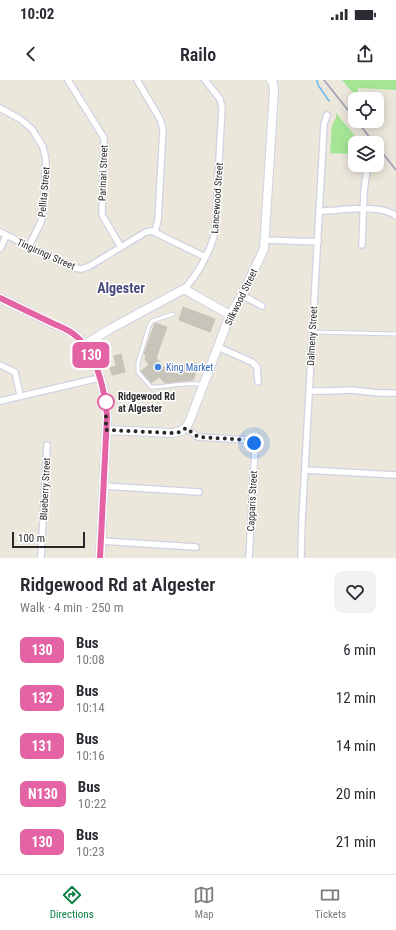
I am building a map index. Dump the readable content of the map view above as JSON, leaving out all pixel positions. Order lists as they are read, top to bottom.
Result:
{
  "streets": {
    "street": [
      "Parinari Street",
      "Pellita Street",
      "Lancewood Street",
      "Tingiringi Street",
      "Silkwood Street",
      "Dalmeny Street",
      "Blueberry Street",
      "Capparis Street"
    ]
  },
  "crossings": [
    ["Parinari Street", "Tingiringi Street"],
    ["Pellita Street", "Tingiringi Street"],
    ["Silkwood Street", "Capparis Street"]
  ],
  "districts": ["Algester"],
  "places": ["King Market", "Ridgewood Rd at Algester"],
  "lines": ["bus line 130"],
  "scale_bar": "100 m",
  "page": {
    "status": "10:02",
    "header": "Railo",
    "on_map": "130",
    "scale": "100 m",
    "heading": ["Ridgewood Rd at Algester", "Walk · 4 min · 250 m"],
    "list": [
      {
        "mark": "130",
        "name": "Bus",
        "note": "10:08",
        "value": "6 min"
      },
      {
        "mark": "132",
        "name": "Bus",
        "note": "10:14",
        "value": "12 min"
      },
      {
        "mark": "131",
        "name": "Bus",
        "note": "10:16",
        "value": "14 min"
      },
      {
        "mark": "N130",
        "name": "Bus",
        "note": "10:22",
        "value": "20 min"
      },
      {
        "mark": "130",
        "name": "Bus",
        "note": "10:23",
        "value": "21 min"
      }
    ],
    "tabs": ["Directions", "Map", "Tickets"]
  }
}
